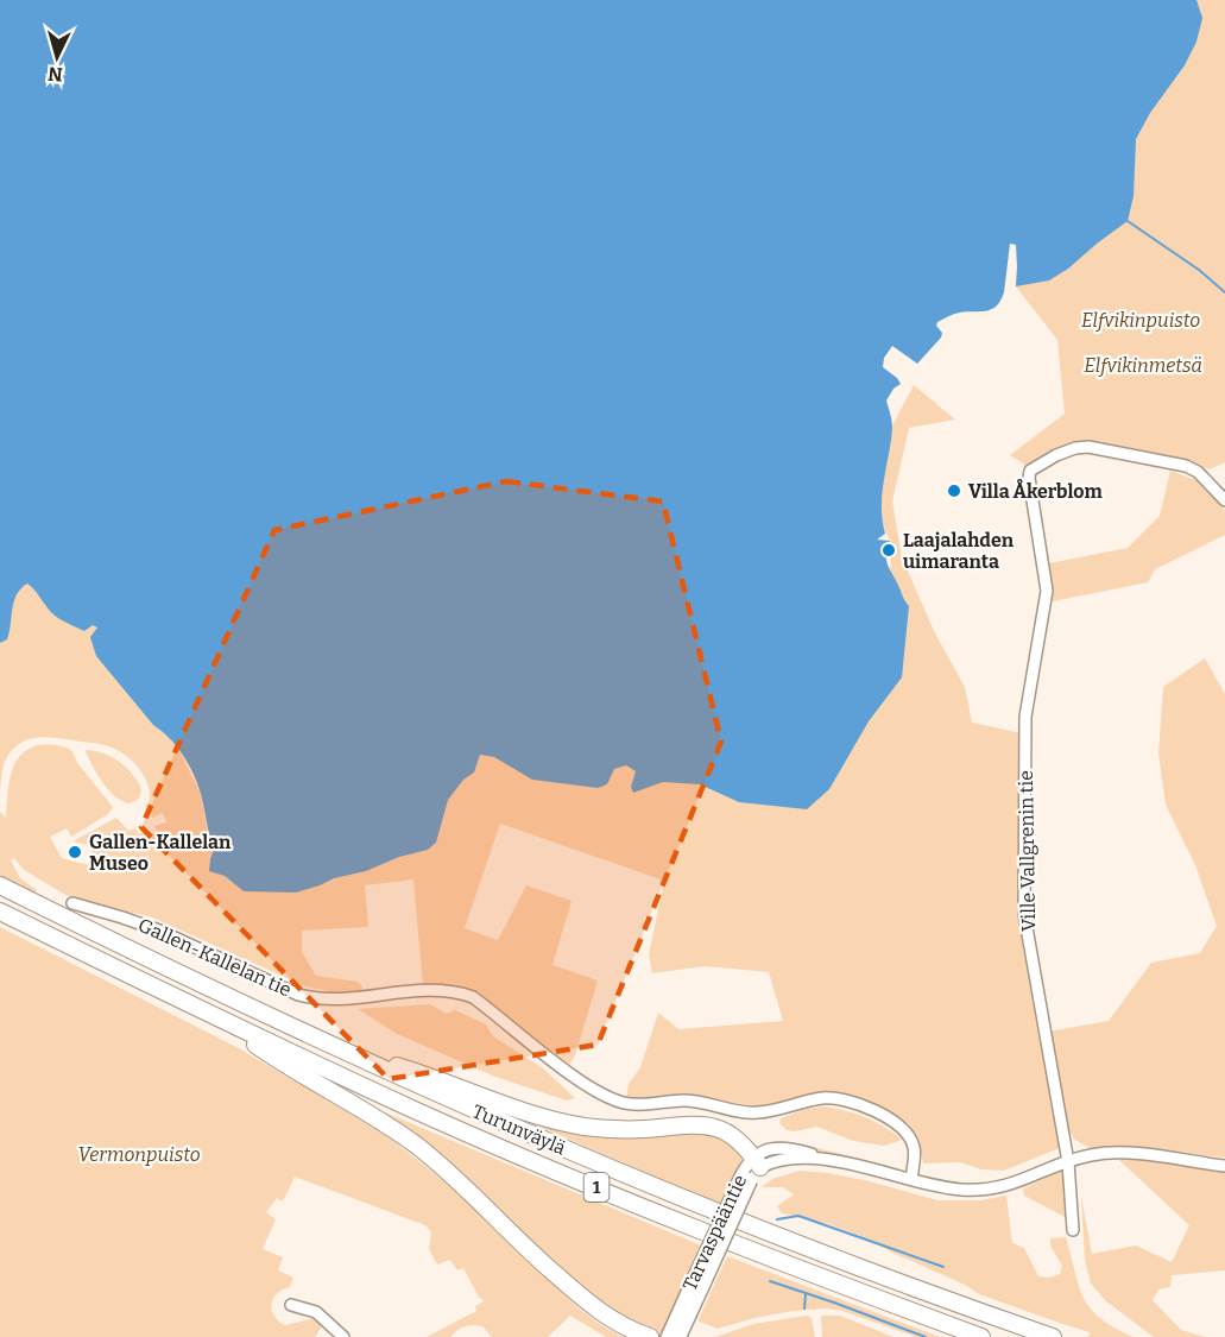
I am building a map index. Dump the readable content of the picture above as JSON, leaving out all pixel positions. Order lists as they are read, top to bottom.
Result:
{
  "streets": {
    "highway": ["Turunväylä", "1"],
    "main road": ["Tarvaspääntie"],
    "street": ["Ville Vallgrenin tie", "Gallen-Kallelan tie"]
  },
  "crossings": [
    ["Ville Vallgrenin tie", "Tarvaspääntie"],
    ["Gallen-Kallelan tie", "Tarvaspääntie"]
  ],
  "parks": ["Elfvikinpuisto", "Elfvikinmetsä", "Vermonpuisto"],
  "places": ["Villa Åkerblom", "Laajalahden uimaranta", "Gallen-Kallelan Museo"],
  "north": "bottom"
}
